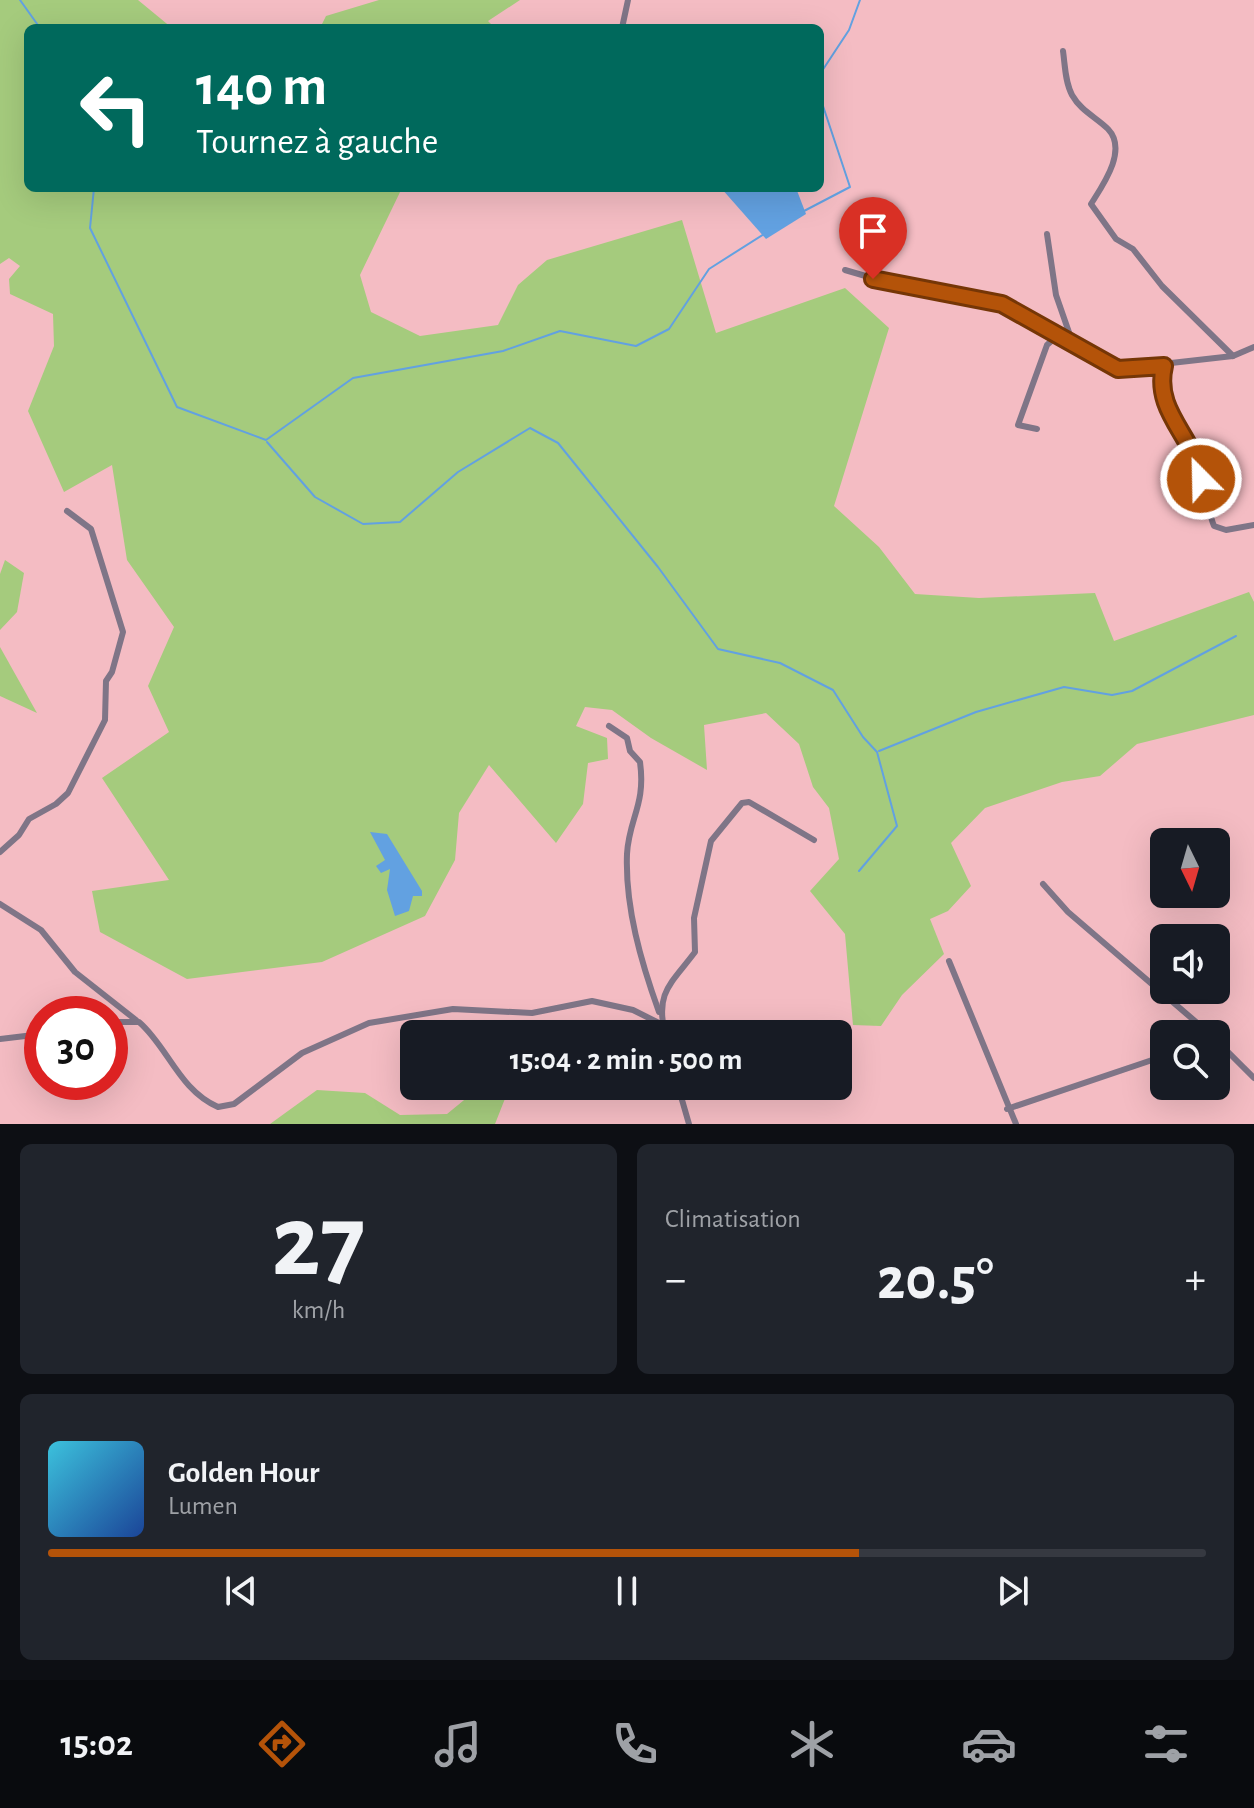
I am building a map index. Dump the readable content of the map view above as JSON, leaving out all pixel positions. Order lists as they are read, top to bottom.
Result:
{
  "north": "bottom",
  "page": {
    "turn": ["140 m", "Tournez à gauche"],
    "limit": "30",
    "trip": "15:04 · 2 min · 500 m",
    "tile": [
      ["27", "km/h"],
      "Climatisation"
    ],
    "heat": ["−", "20.5°", "+"],
    "song": ["Golden Hour", "Lumen"],
    "tabs": "15:02"
  }
}
